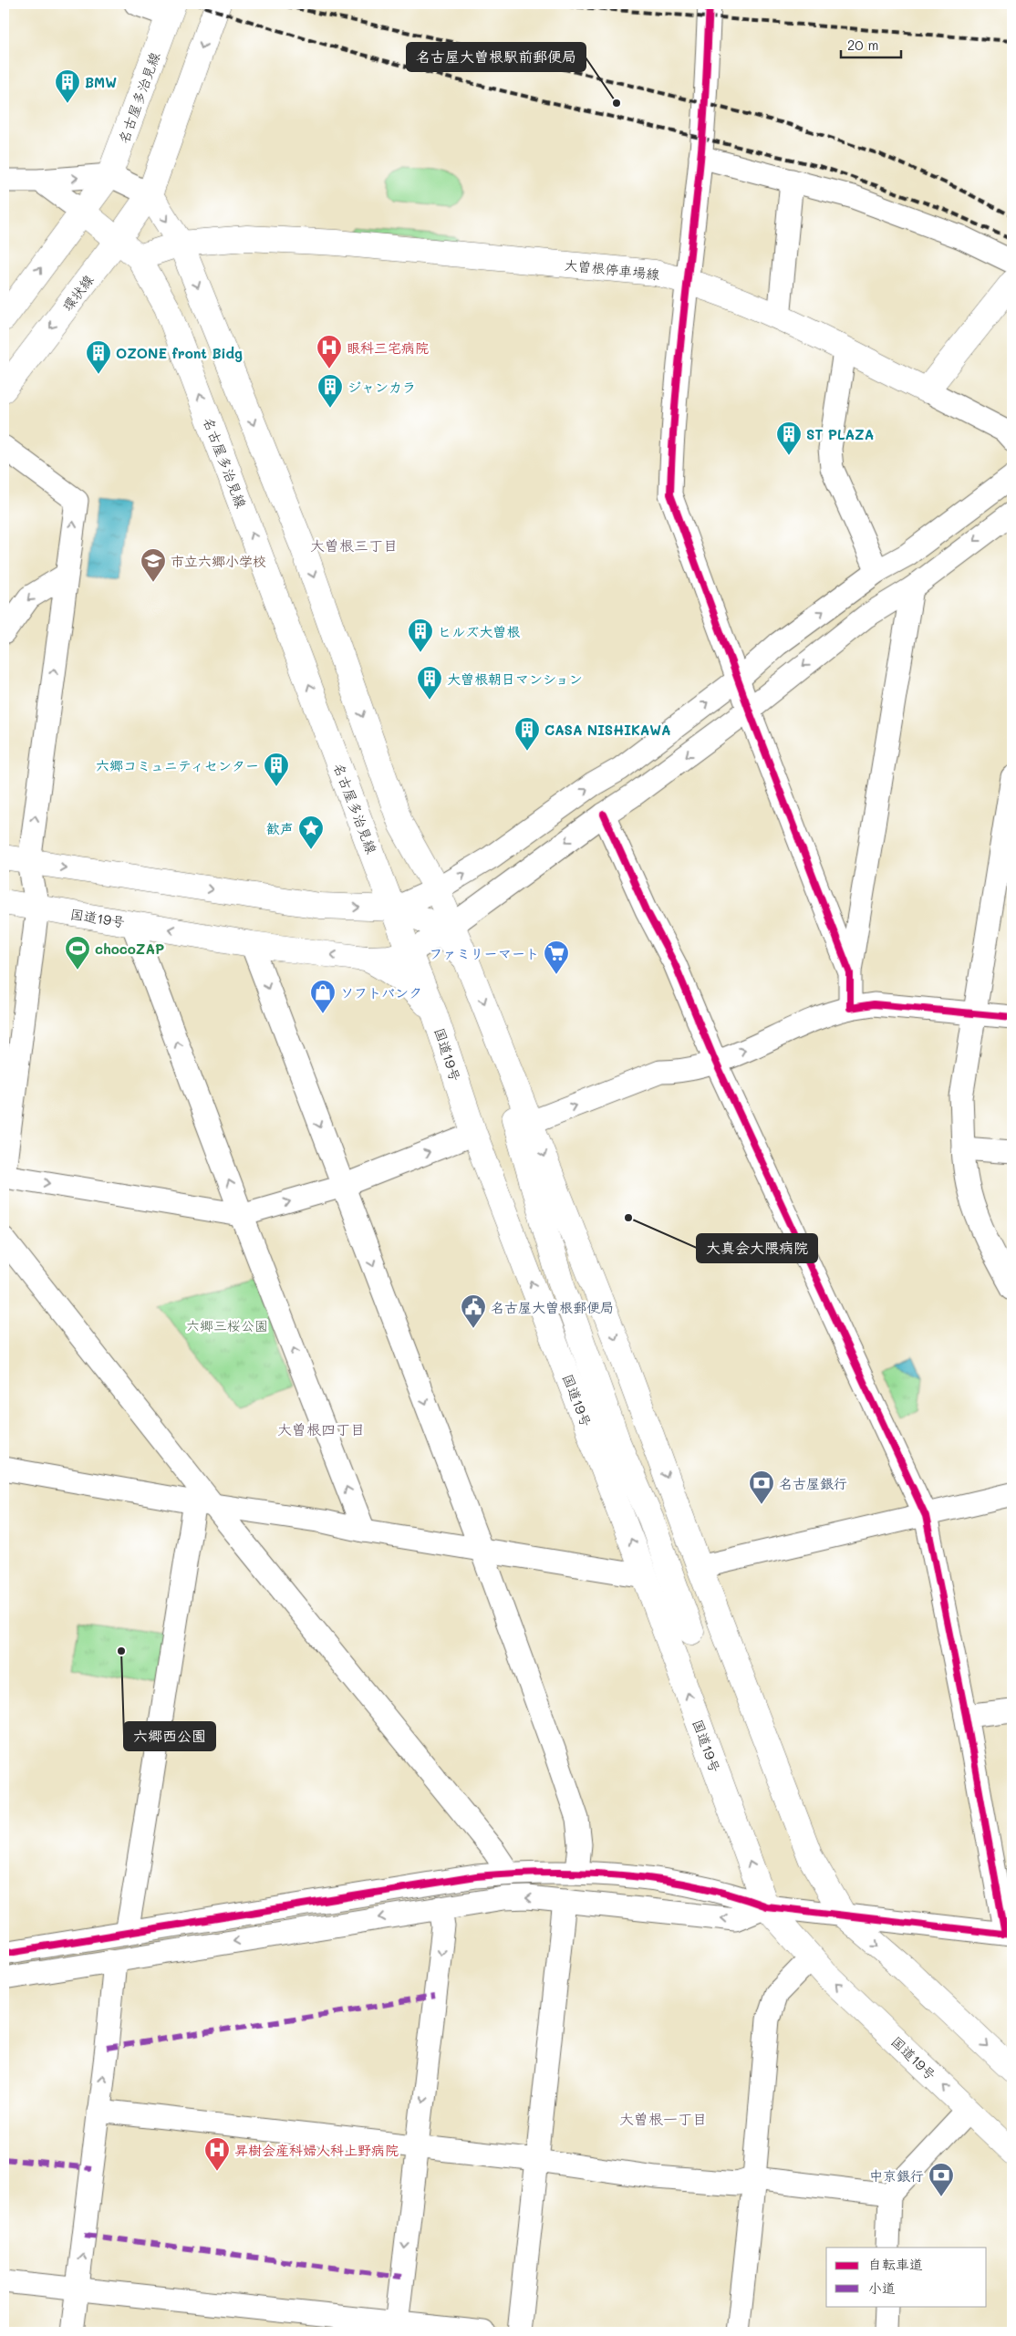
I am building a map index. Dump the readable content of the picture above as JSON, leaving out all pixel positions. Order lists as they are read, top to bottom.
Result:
{
  "streets": {
    "main road": [
      "名古屋多治見線",
      "大曽根停車場線",
      "環状線",
      "国道19号"
    ]
  },
  "crossings": [
    ["名古屋多治見線", "大曽根停車場線"],
    ["名古屋多治見線", "環状線"],
    ["名古屋多治見線", "国道19号"]
  ],
  "districts": ["大曽根三丁目", "大曽根四丁目", "大曽根一丁目"],
  "parks": ["六郷三桜公園"],
  "places": {
    "other": ["名古屋大曽根駅前郵便局", "大真会大隈病院", "六郷西公園"],
    "building": [
      "BMW",
      "OZONE front Bidg",
      "ジャンカラ",
      "ST PLAZA",
      "ヒルズ大曽根",
      "大曽根朝日マンション",
      "CASA NISHIKAWA",
      "六郷コミュニティセンター"
    ],
    "hospital": ["眼科三宅病院", "昇樹会産科婦人科上野病院"],
    "school or university": ["市立六郷小学校"],
    "place": ["歓声"],
    "sports": ["chocoZAP"],
    "supermarket": ["ファミリーマート"],
    "shop": ["ソフトバンク"],
    "public building": ["名古屋大曽根郵便局"],
    "bank": ["名古屋銀行", "中京銀行"]
  },
  "legend": ["自転車道", "小道"],
  "scale_bar": "20 m"
}
